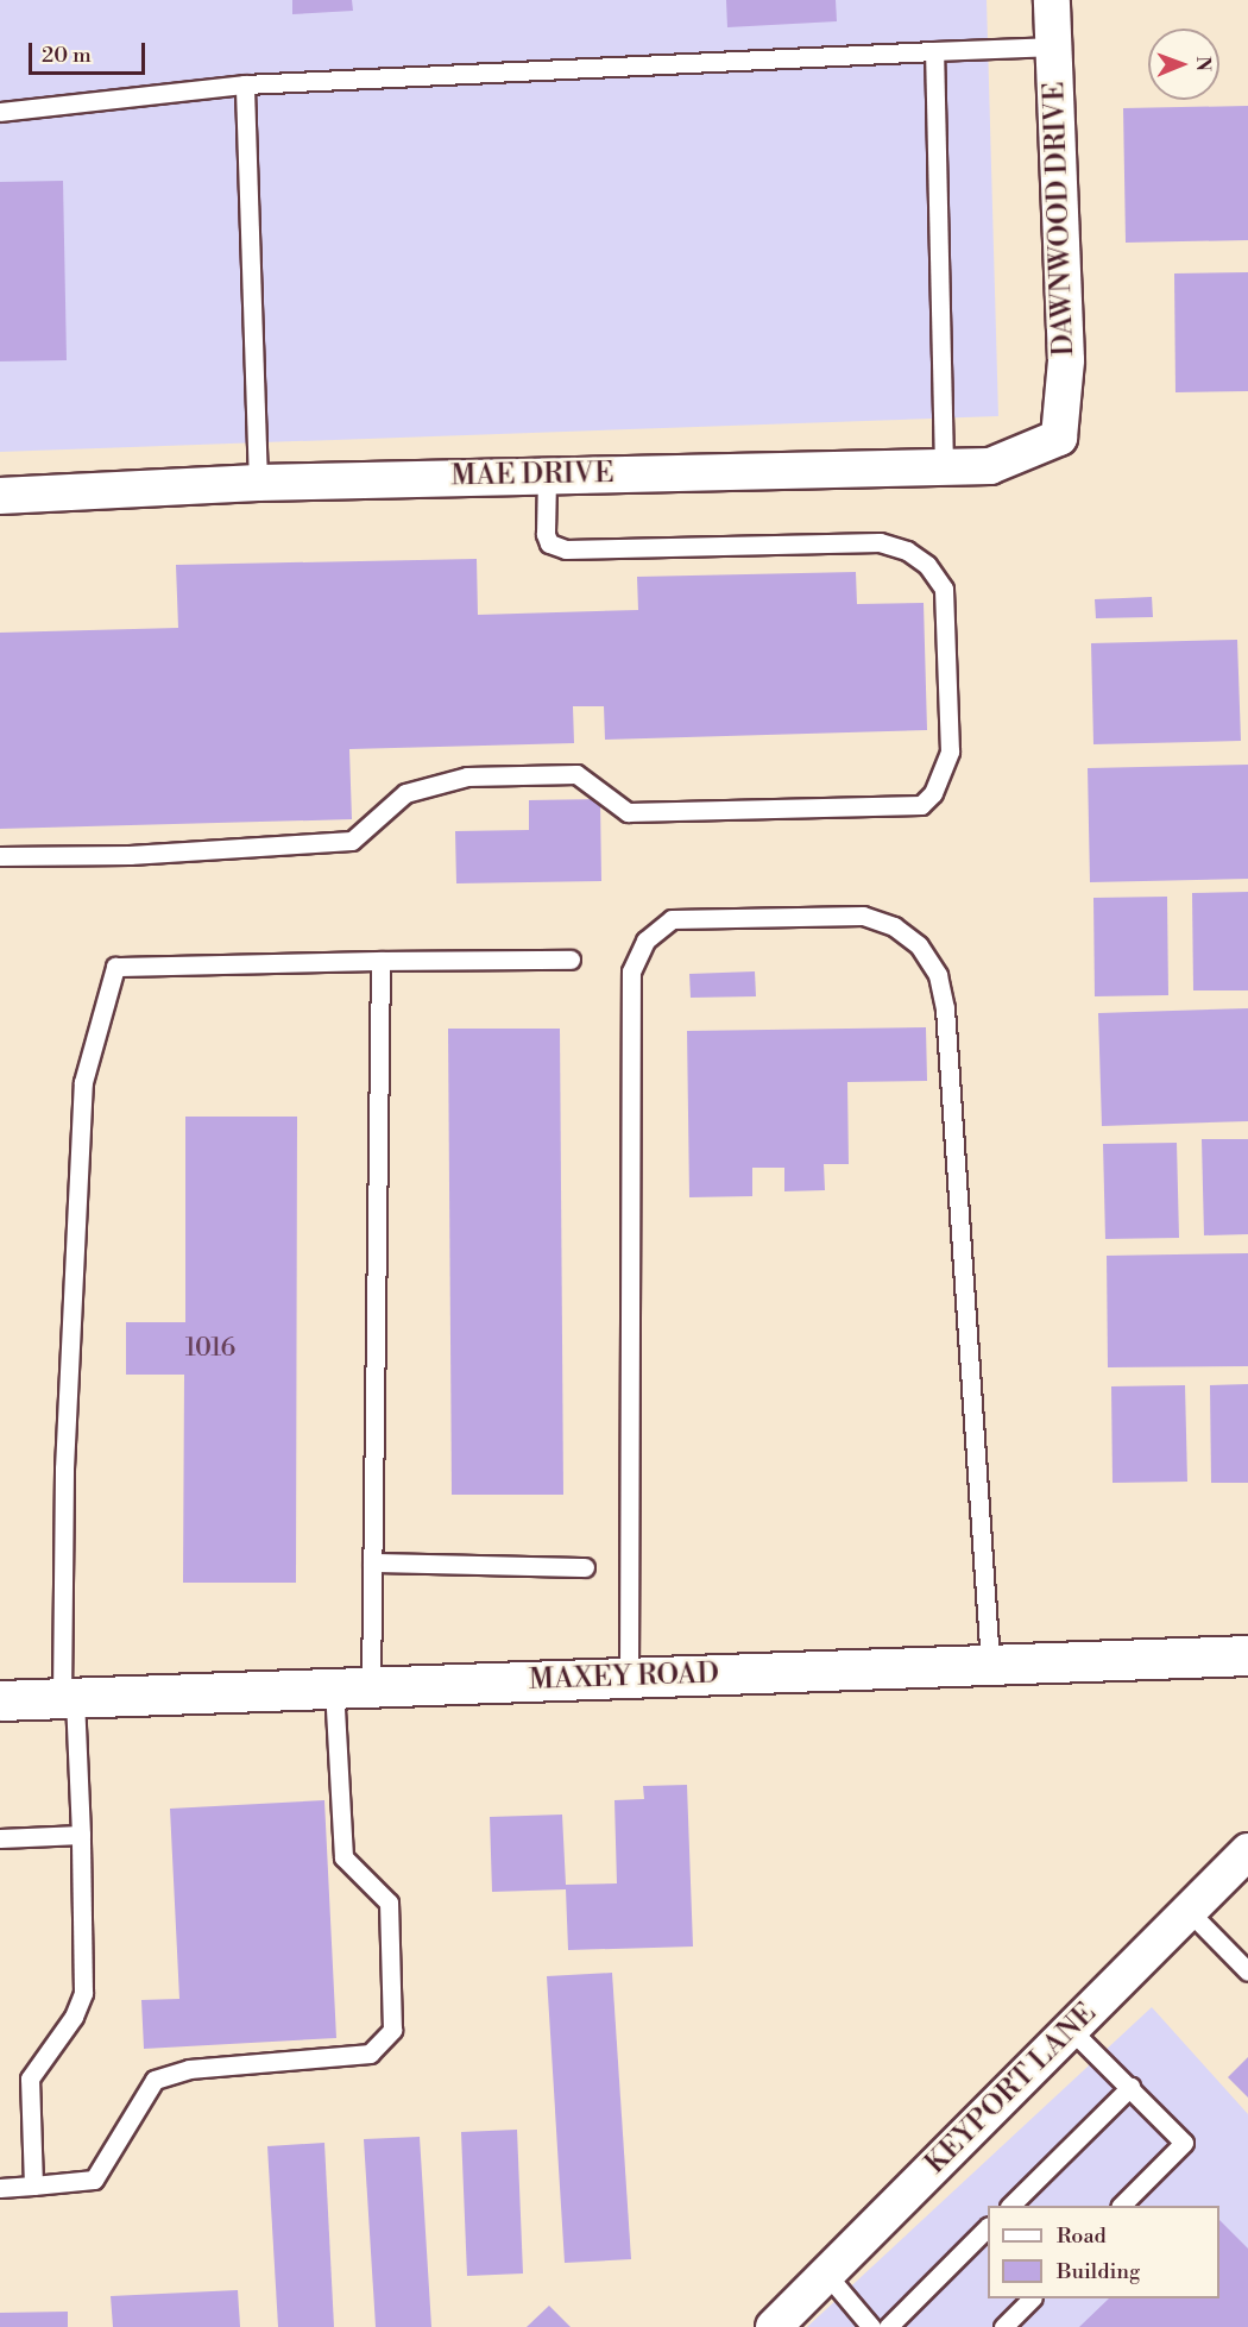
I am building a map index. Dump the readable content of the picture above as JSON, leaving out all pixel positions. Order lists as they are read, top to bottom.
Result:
{
  "streets": {
    "street": [
      "DAWNWOOD DRIVE",
      "MAE DRIVE",
      "MAXEY ROAD",
      "KEYPORT LANE"
    ]
  },
  "crossings": [
    ["DAWNWOOD DRIVE", "MAE DRIVE"]
  ],
  "house_numbers": ["1016"],
  "legend": ["Road", "Building"],
  "scale_bar": "20 m",
  "north": "right"
}
